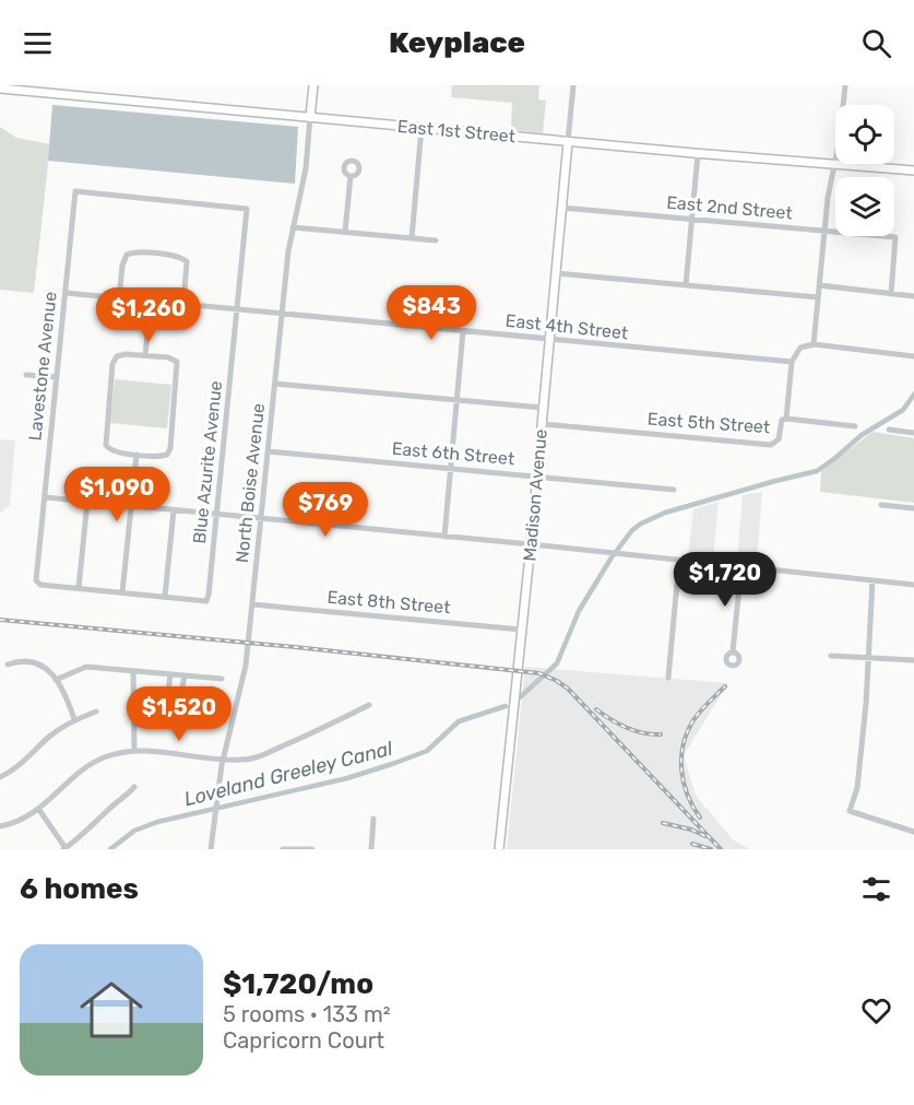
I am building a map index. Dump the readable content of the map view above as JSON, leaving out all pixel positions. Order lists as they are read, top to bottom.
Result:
{
  "streets": {
    "main road": ["East 1st Street", "Madison Avenue"],
    "street": [
      "East 2nd Street",
      "East 4th Street",
      "Lavestone Avenue",
      "East 5th Street",
      "East 6th Street",
      "Blue Azurite Avenue",
      "North Boise Avenue",
      "East 8th Street"
    ]
  },
  "crossings": [
    ["East 1st Street", "North Boise Avenue"],
    ["East 1st Street", "Madison Avenue"],
    ["East 2nd Street", "Madison Avenue"],
    ["East 4th Street", "Lavestone Avenue"],
    ["East 4th Street", "Blue Azurite Avenue"],
    ["East 4th Street", "North Boise Avenue"],
    ["East 4th Street", "Madison Avenue"],
    ["Lavestone Avenue", "Blue Azurite Avenue"],
    ["East 5th Street", "Madison Avenue"],
    ["East 6th Street", "North Boise Avenue"],
    ["East 6th Street", "Madison Avenue"],
    ["North Boise Avenue", "East 8th Street"],
    ["Madison Avenue", "East 8th Street"]
  ],
  "water": ["Loveland Greeley Canal"],
  "page": {
    "header": "Keyplace",
    "price": [
      "$843",
      "$1,260",
      "$1,090",
      "$769",
      "$1,720",
      "$1,520"
    ],
    "heading": "6 homes",
    "list": [
      {
        "name": "$1,720/mo",
        "note": "5 rooms · 133 m² · Capricorn Court"
      }
    ]
  }
}
